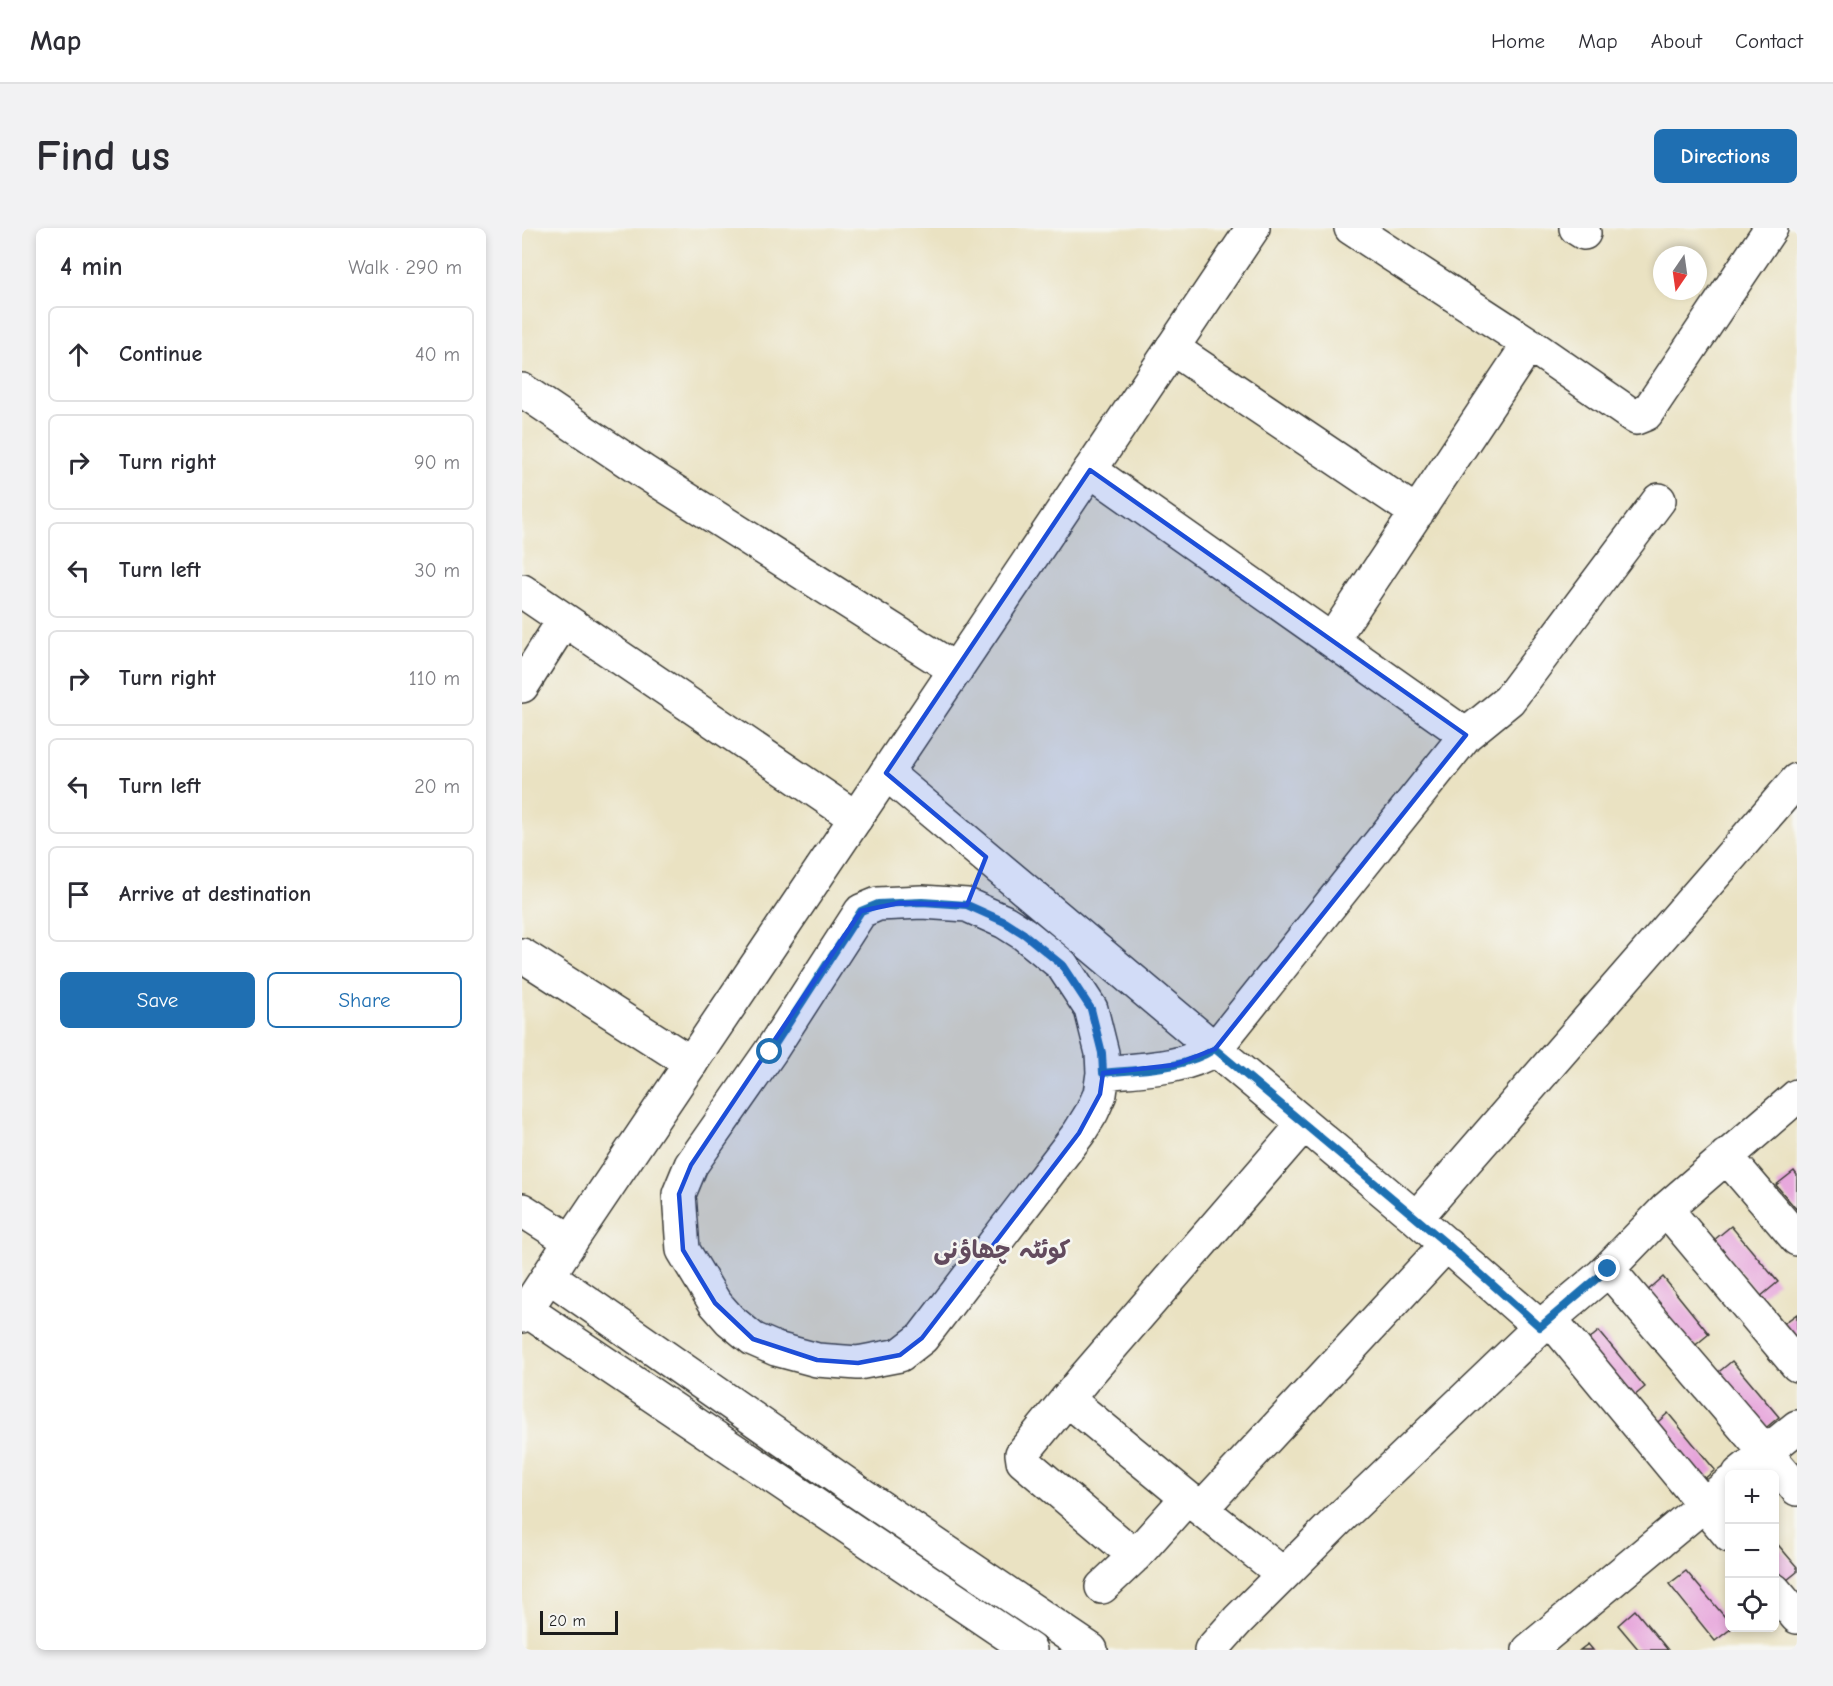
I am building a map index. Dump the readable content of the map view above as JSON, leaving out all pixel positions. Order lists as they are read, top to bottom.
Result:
{
  "districts": ["کوئٹہ چھاؤنی"],
  "scale_bar": "20 m",
  "north": "bottom",
  "page": {
    "header": "Map",
    "nav": [
      "Home",
      "Map",
      "About",
      "Contact"
    ],
    "buttons": [
      "Directions",
      ["Save", "Share"]
    ],
    "title": "Find us",
    "heading": ["4 min", "Walk · 290 m"],
    "list": [
      ["Continue", "40 m"],
      ["Turn right", "90 m"],
      ["Turn left", "30 m"],
      ["Turn right", "110 m"],
      ["Turn left", "20 m"],
      "Arrive at destination"
    ],
    "map_buttons": ["+", "−"],
    "scale": "20 m"
  }
}
